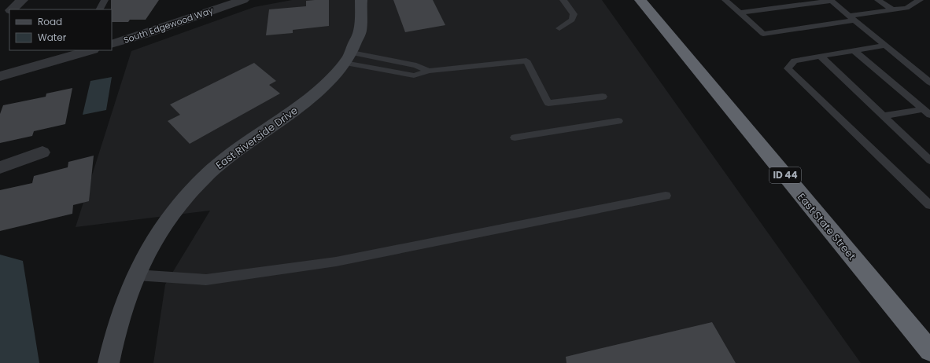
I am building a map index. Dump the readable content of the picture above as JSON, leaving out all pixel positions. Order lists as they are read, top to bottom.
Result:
{
  "streets": {
    "highway": ["ID 44", "East State Street"],
    "street": ["South Edgewood Way", "East Riverside Drive"]
  },
  "legend": ["Road", "Water"]
}
